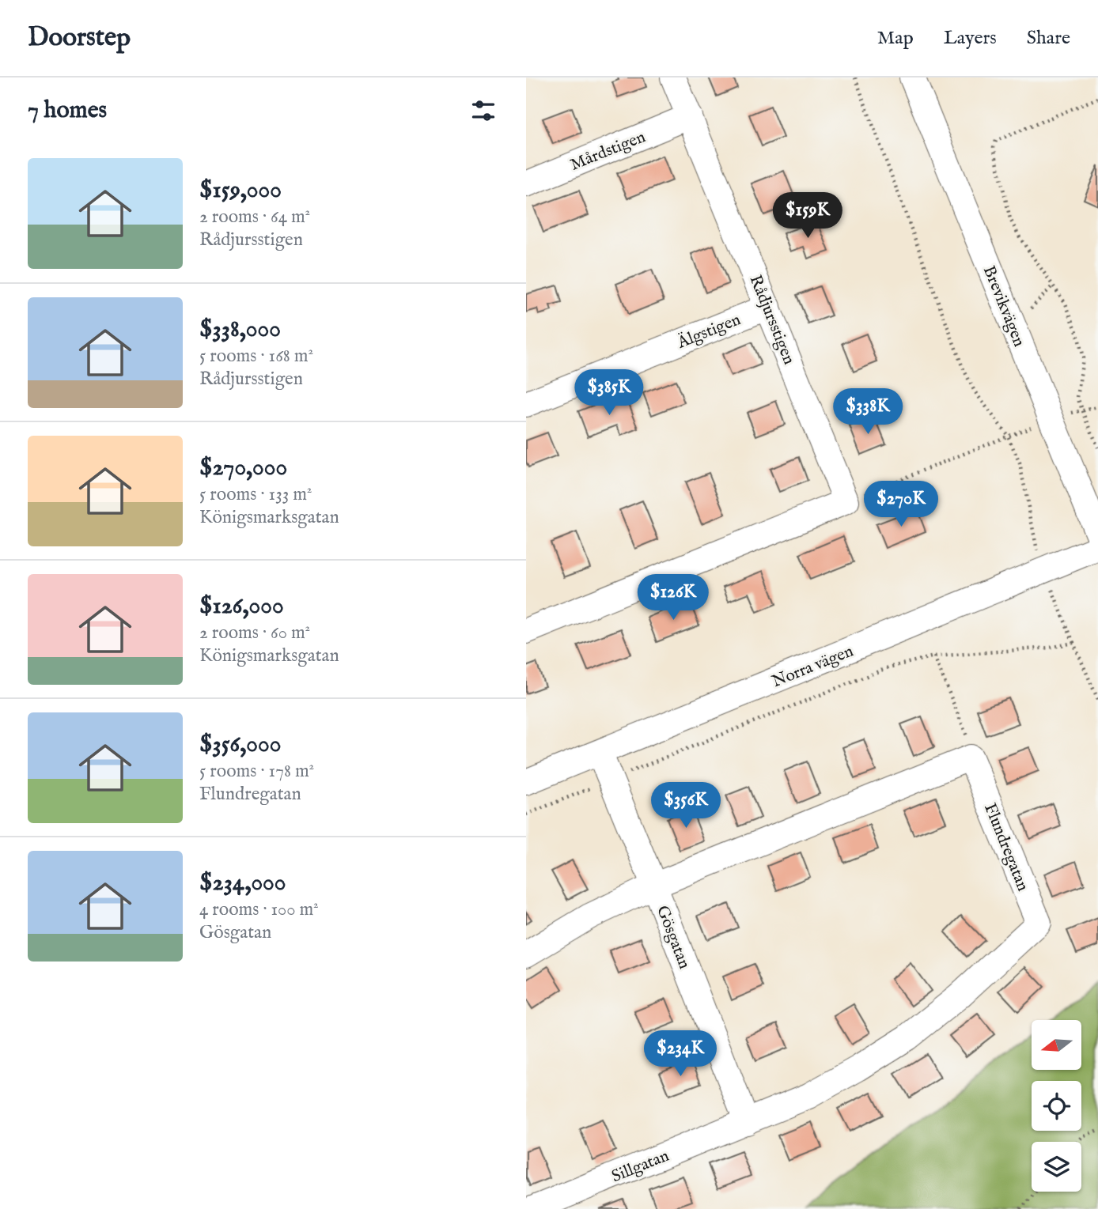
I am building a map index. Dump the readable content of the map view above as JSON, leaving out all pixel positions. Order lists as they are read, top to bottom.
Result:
{
  "streets": {
    "street": [
      "Mårdstigen",
      "Brevikvägen",
      "Rådjursstigen",
      "Älgstigen",
      "Norra vägen",
      "Flundregatan",
      "Gösgatan",
      "Sillgatan"
    ]
  },
  "crossings": [
    ["Mårdstigen", "Rådjursstigen"],
    ["Rådjursstigen", "Älgstigen"],
    ["Norra vägen", "Gösgatan"],
    ["Flundregatan", "Gösgatan"],
    ["Flundregatan", "Sillgatan"],
    ["Gösgatan", "Sillgatan"]
  ],
  "north": "left",
  "page": {
    "header": "Doorstep",
    "nav": ["Map", "Layers", "Share"],
    "heading": "7 homes",
    "list": [
      {
        "name": "$159,000",
        "note": "2 rooms · 64 m² · Rådjursstigen"
      },
      {
        "name": "$338,000",
        "note": "5 rooms · 168 m² · Rådjursstigen"
      },
      {
        "name": "$270,000",
        "note": "5 rooms · 133 m² · Königsmarksgatan"
      },
      {
        "name": "$126,000",
        "note": "2 rooms · 60 m² · Königsmarksgatan"
      },
      {
        "name": "$356,000",
        "note": "5 rooms · 178 m² · Flundregatan"
      },
      {
        "name": "$234,000",
        "note": "4 rooms · 100 m² · Gösgatan"
      }
    ],
    "price": [
      "$159K",
      "$385K",
      "$338K",
      "$270K",
      "$126K",
      "$356K",
      "$234K"
    ]
  }
}
